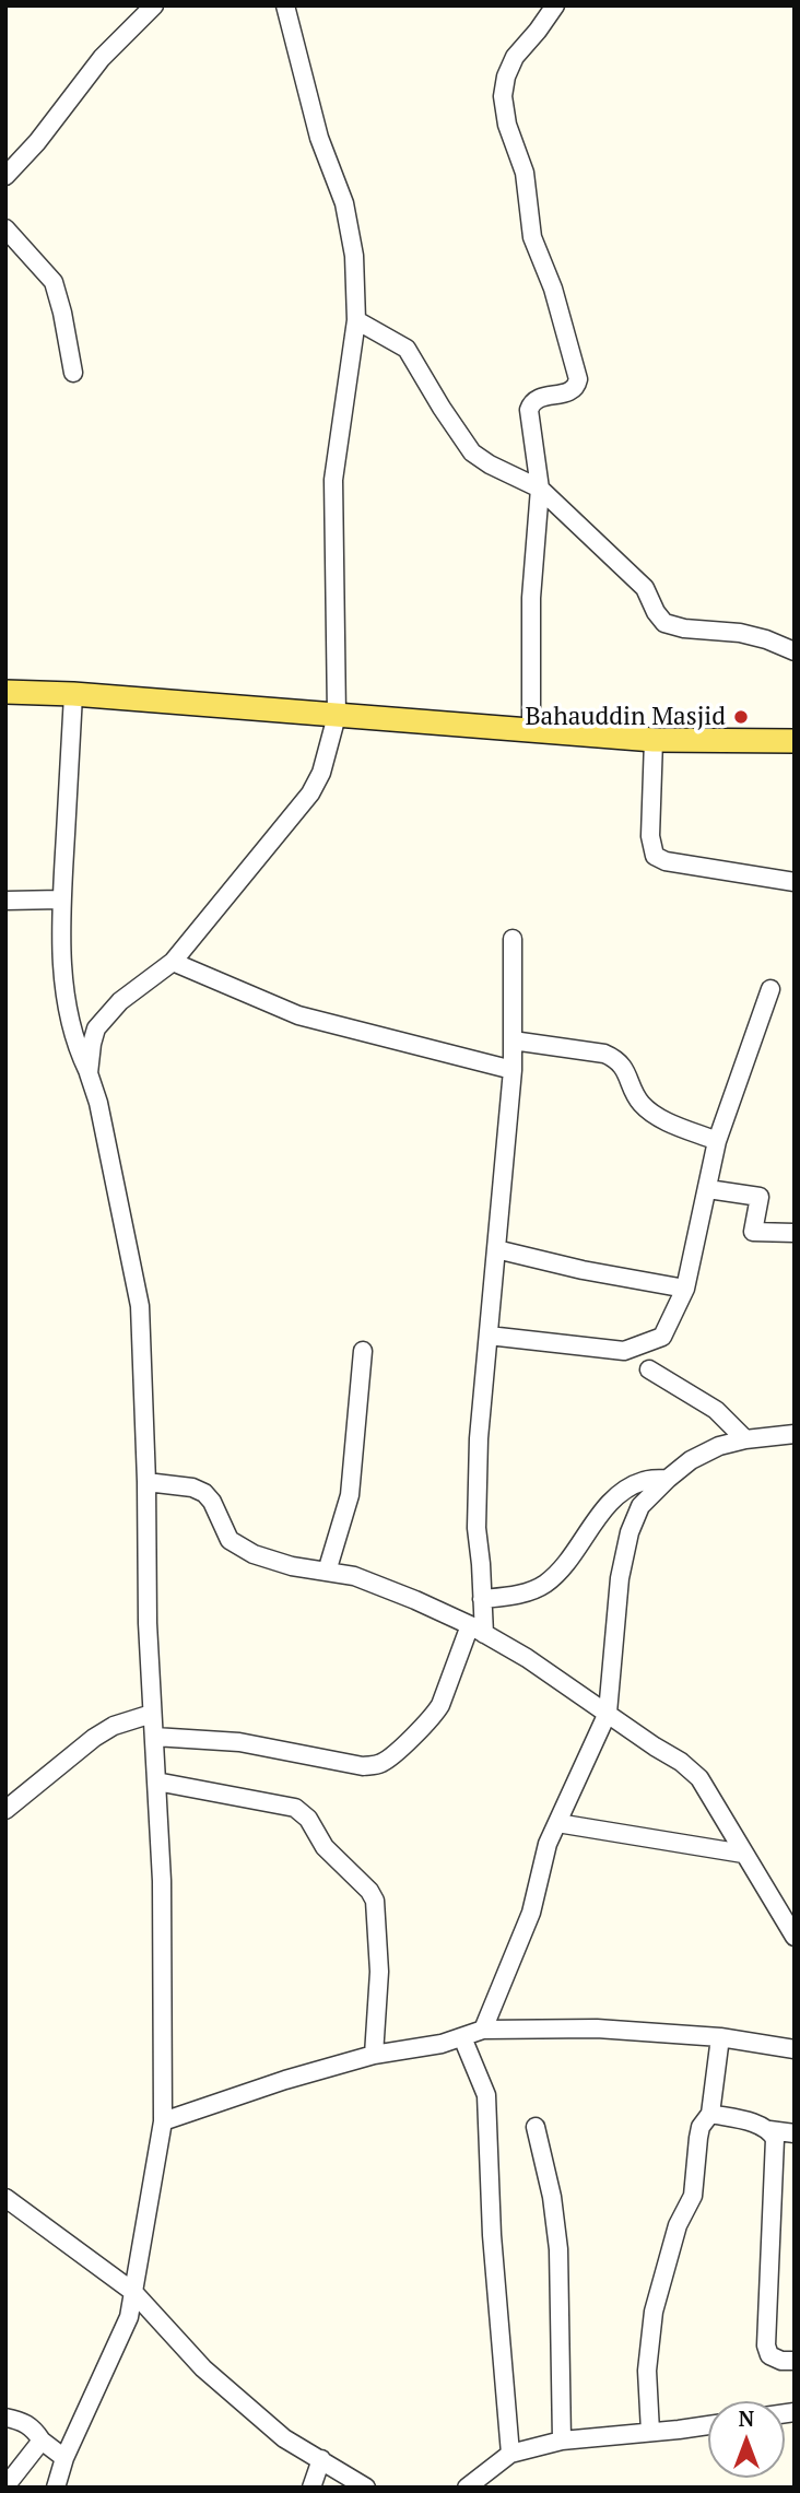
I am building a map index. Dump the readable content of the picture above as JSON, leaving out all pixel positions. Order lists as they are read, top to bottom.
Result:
{
  "places": ["Bahauddin Masjid"],
  "north": "top"
}
